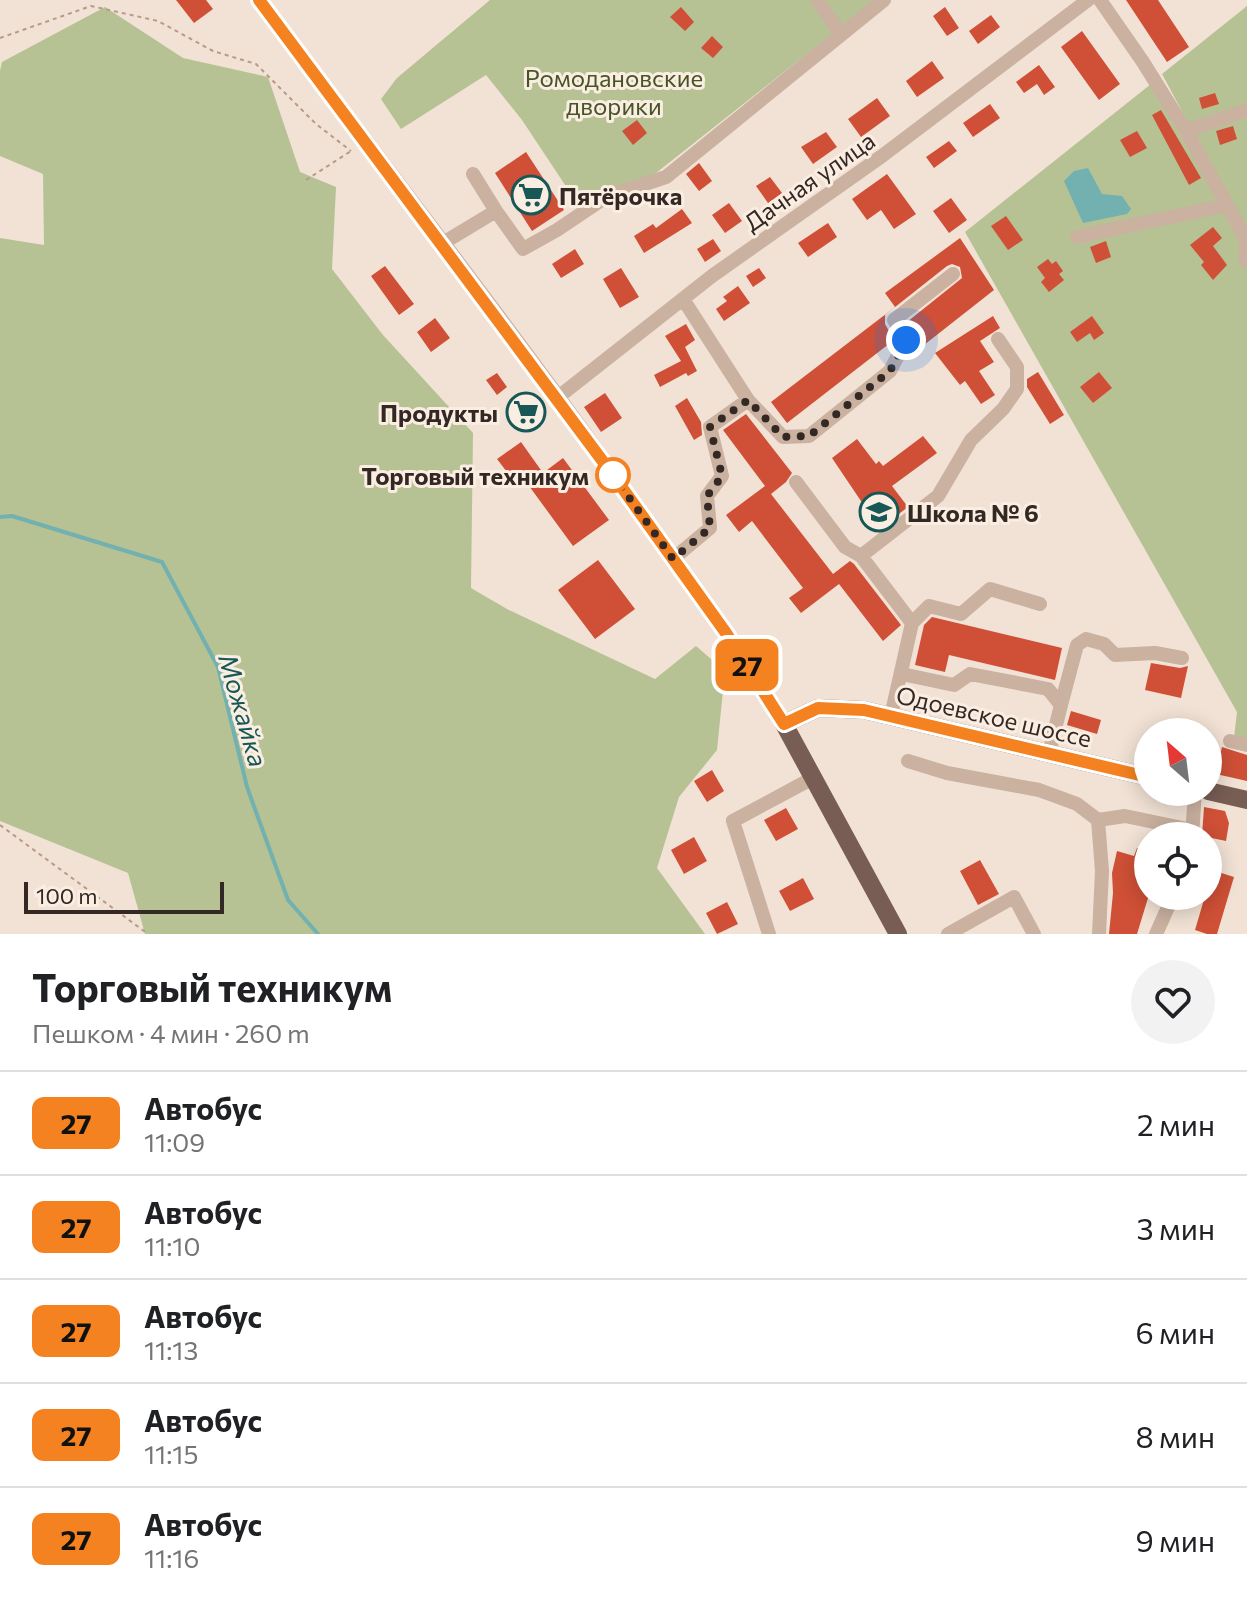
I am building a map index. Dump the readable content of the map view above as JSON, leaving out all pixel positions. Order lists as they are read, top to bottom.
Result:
{
  "streets": {
    "main road": ["Одоевское шоссе"],
    "street": ["Дачная улица"]
  },
  "water": ["Можайка"],
  "parks": ["Ромодановские дворики"],
  "places": {
    "supermarket": ["Пятёрочка", "Продукты"],
    "other": ["Торговый техникум"],
    "school or university": ["Школа № 6"]
  },
  "lines": ["bus line 27"],
  "scale_bar": "100 m",
  "north": "top left",
  "page": {
    "on_map": "27",
    "scale": "100 m",
    "heading": ["Торговый техникум", "Пешком · 4 мин · 260 m"],
    "list": [
      {
        "mark": "27",
        "name": "Автобус",
        "note": "11:09",
        "value": "2 мин"
      },
      {
        "mark": "27",
        "name": "Автобус",
        "note": "11:10",
        "value": "3 мин"
      },
      {
        "mark": "27",
        "name": "Автобус",
        "note": "11:13",
        "value": "6 мин"
      },
      {
        "mark": "27",
        "name": "Автобус",
        "note": "11:15",
        "value": "8 мин"
      },
      {
        "mark": "27",
        "name": "Автобус",
        "note": "11:16",
        "value": "9 мин"
      }
    ]
  }
}
